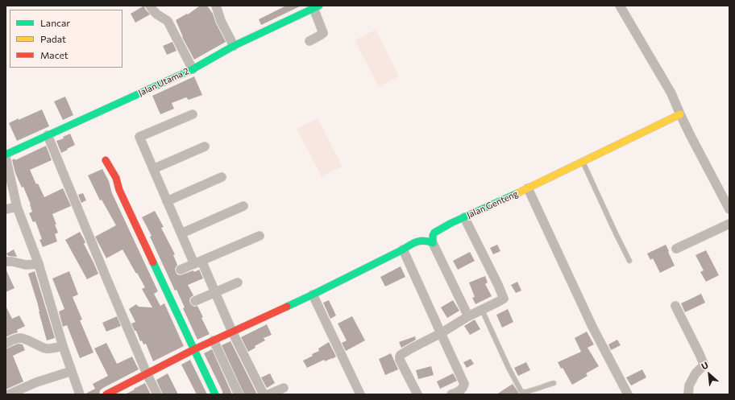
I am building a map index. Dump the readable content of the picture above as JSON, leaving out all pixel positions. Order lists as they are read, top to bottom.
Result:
{
  "streets": {
    "street": ["Jalan Utama 2", "Jalan Genteng"]
  },
  "legend": ["Lancar", "Padat", "Macet"],
  "north": "top left"
}
